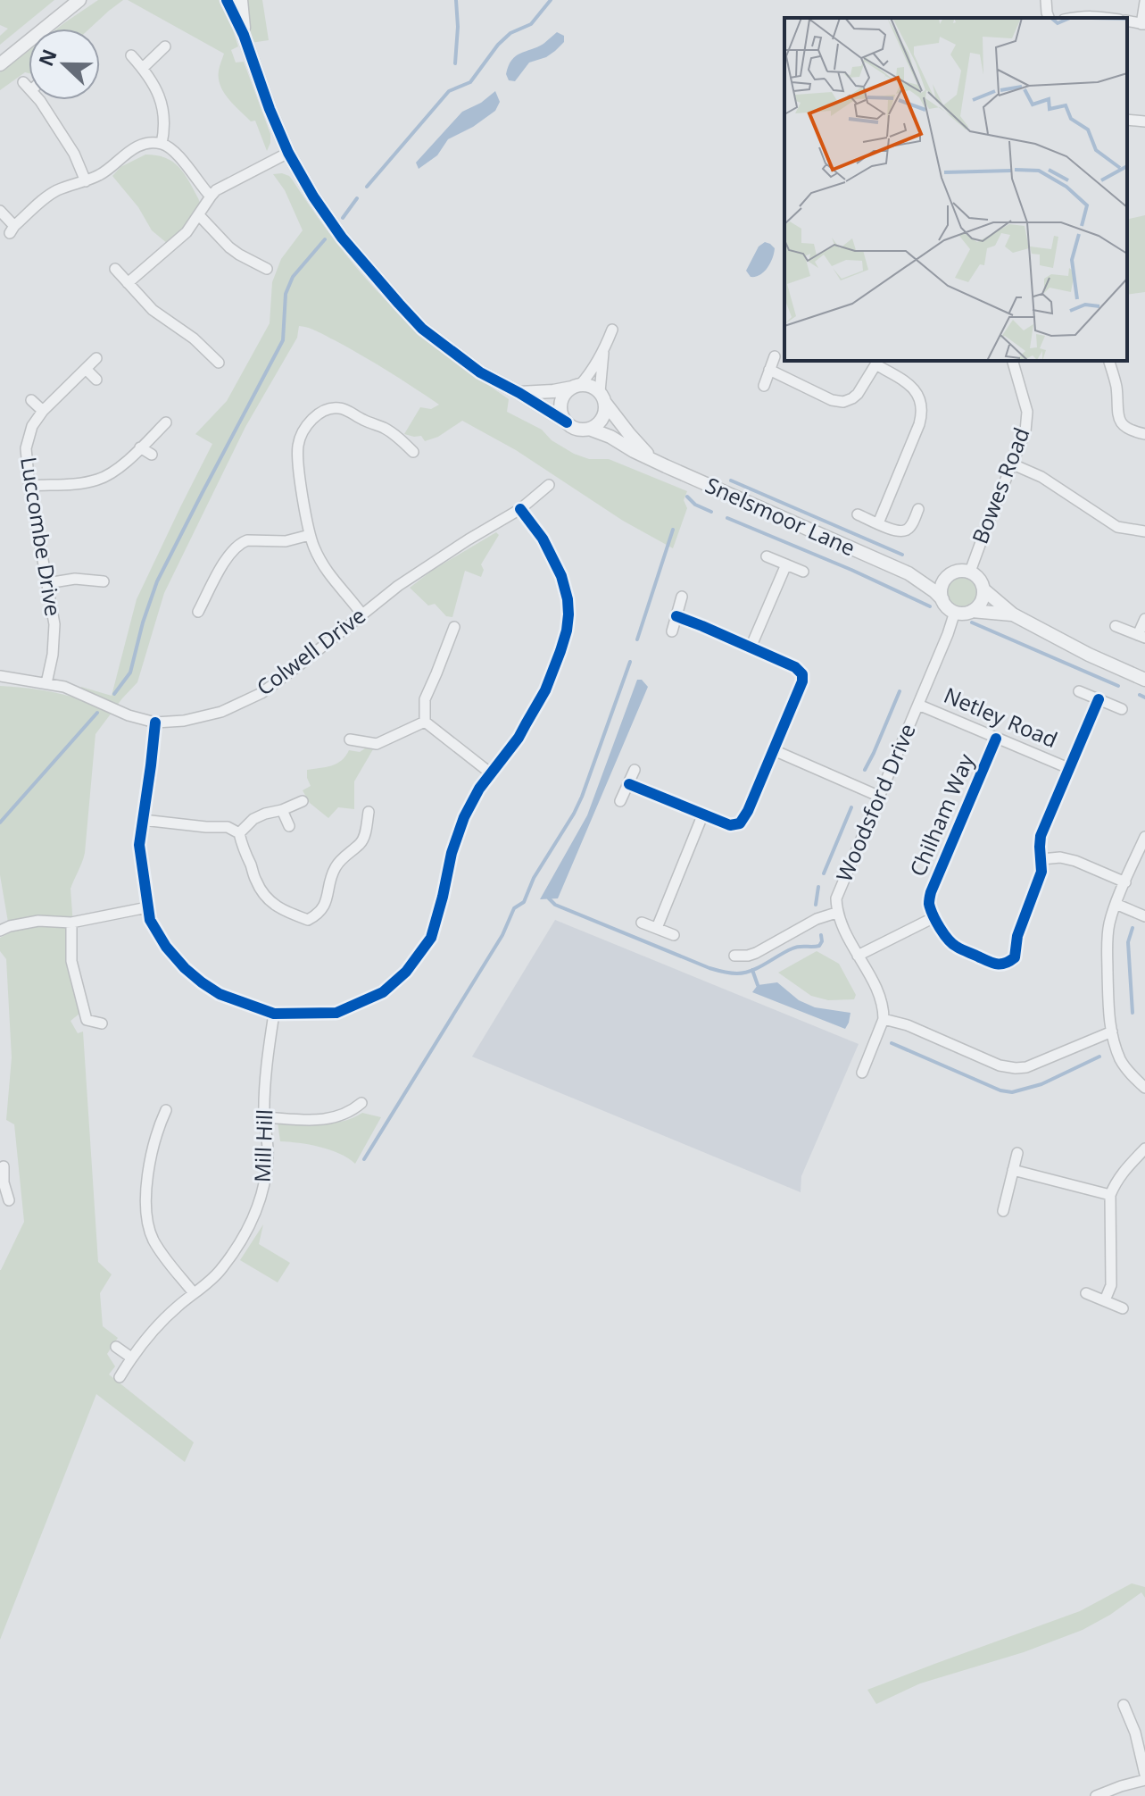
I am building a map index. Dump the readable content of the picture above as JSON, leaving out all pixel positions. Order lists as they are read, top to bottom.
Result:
{
  "streets": {
    "street": [
      "Bowes Road",
      "Snelsmoor Lane",
      "Luccombe Drive",
      "Colwell Drive",
      "Netley Road",
      "Woodsford Drive",
      "Chilham Way",
      "Mill Hill"
    ]
  },
  "crossings": [
    ["Bowes Road", "Snelsmoor Lane"],
    ["Bowes Road", "Woodsford Drive"],
    ["Snelsmoor Lane", "Woodsford Drive"],
    ["Luccombe Drive", "Colwell Drive"],
    ["Netley Road", "Woodsford Drive"],
    ["Netley Road", "Chilham Way"]
  ],
  "north": "left"
}
